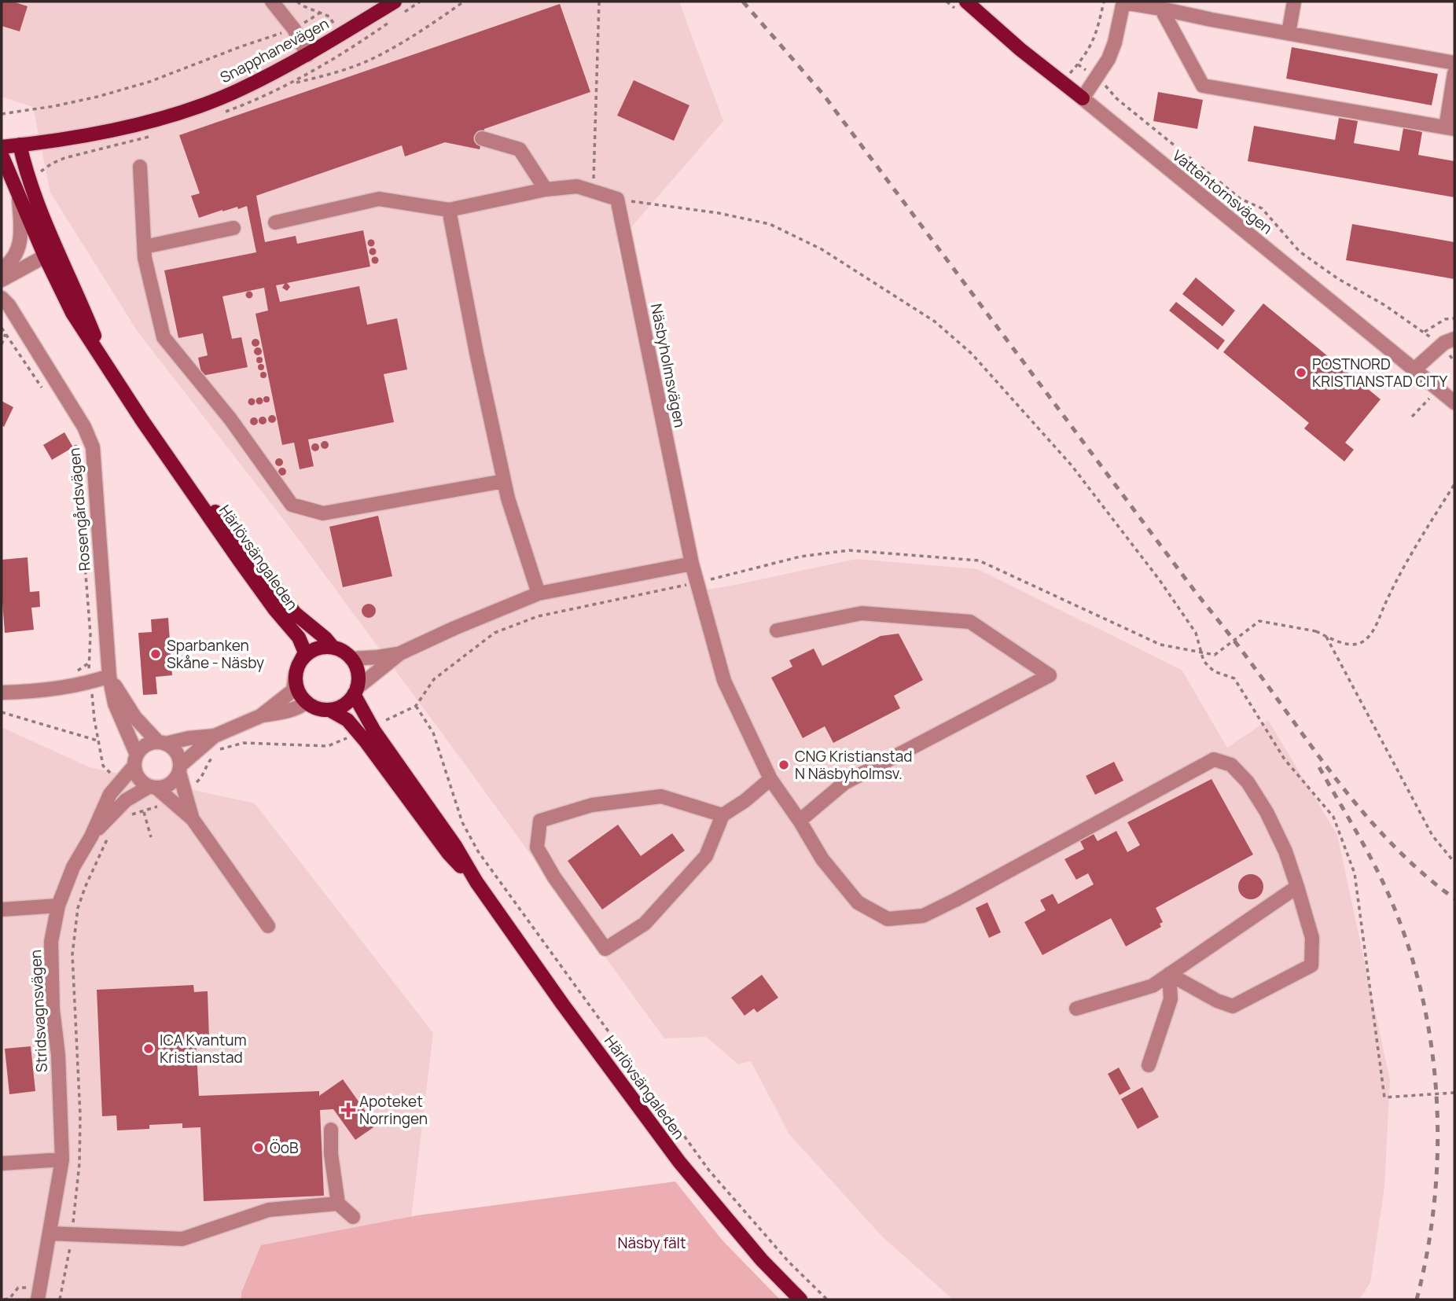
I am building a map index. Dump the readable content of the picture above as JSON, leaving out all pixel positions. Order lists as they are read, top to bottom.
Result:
{
  "streets": {
    "main road": ["Snapphanevägen", "Vattentornsvägen", "Härlövsängaleden"],
    "street": ["Näsbyholmsvägen", "Rosengårdsvägen", "Stridsvagnsvägen"]
  },
  "crossings": [
    ["Snapphanevägen", "Härlövsängaleden"],
    ["Rosengårdsvägen", "Stridsvagnsvägen"]
  ],
  "parks": ["Näsby fält"],
  "places": {
    "other": [
      "POSTNORD KRISTIANSTAD CITY",
      "Sparbanken Skåne - Näsby",
      "CNG Kristianstad N Näsbyholmsv.",
      "ICA Kvantum Kristianstad",
      "ÖoB"
    ],
    "health": ["Apoteket Norringen"]
  }
}
